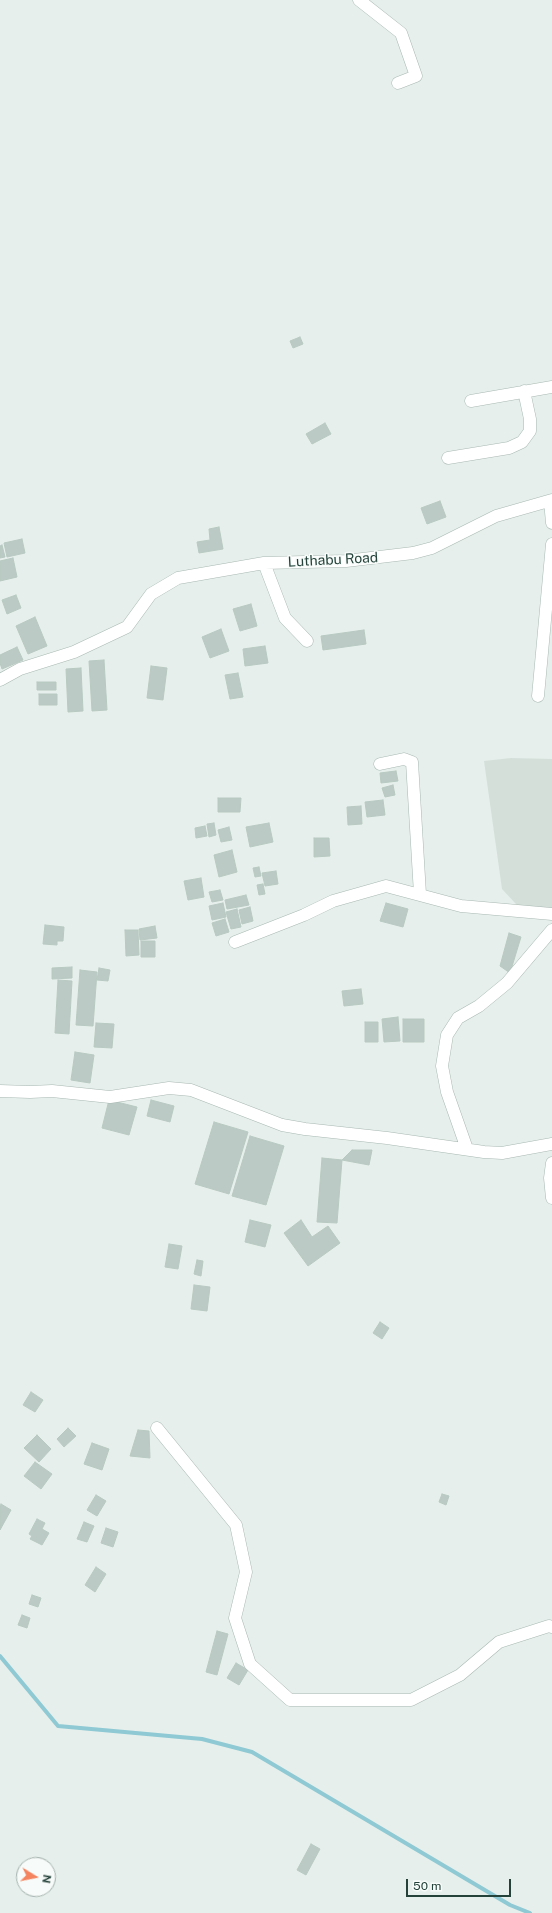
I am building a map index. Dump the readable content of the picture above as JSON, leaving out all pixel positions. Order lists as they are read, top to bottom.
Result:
{
  "streets": {
    "street": ["Luthabu Road"]
  },
  "scale_bar": "50 m",
  "north": "right"
}
